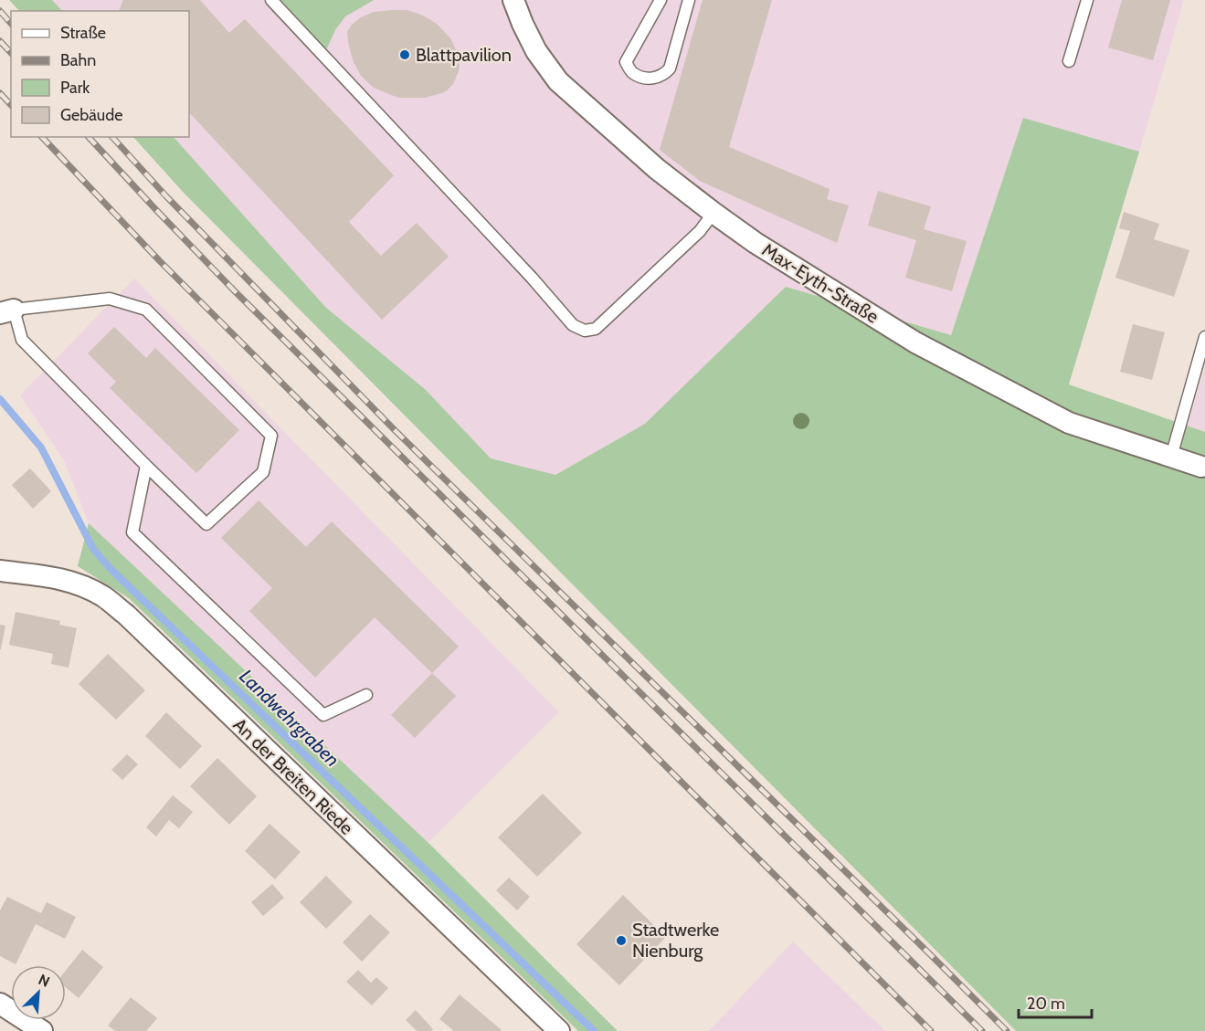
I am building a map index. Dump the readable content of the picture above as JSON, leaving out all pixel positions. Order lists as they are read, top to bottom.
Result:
{
  "streets": {
    "street": ["Max-Eyth-Straße", "An der Breiten Riede"]
  },
  "water": ["Landwehrgraben"],
  "places": ["Blattpavilion", "Stadtwerke Nienburg"],
  "legend": [
    "Straße",
    "Bahn",
    "Park",
    "Gebäude"
  ],
  "scale_bar": "20 m",
  "north": "top right"
}
